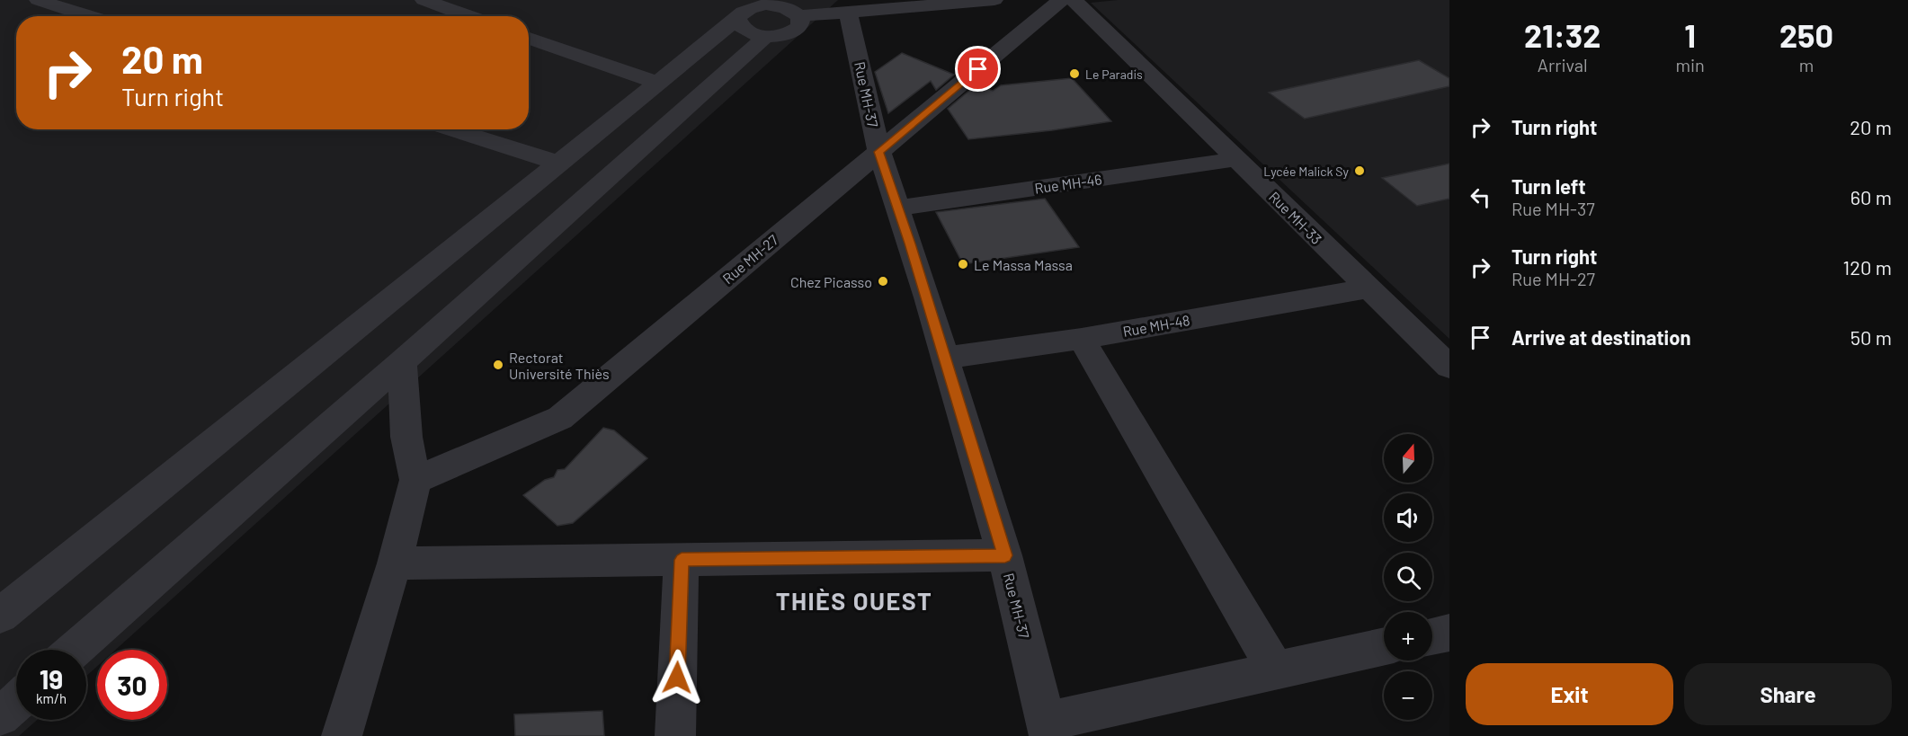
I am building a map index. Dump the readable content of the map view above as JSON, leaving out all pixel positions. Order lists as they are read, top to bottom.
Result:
{
  "streets": {
    "street": [
      "Rue MH-37",
      "Rue MH-46",
      "Rue MH-33",
      "Rue MH-27",
      "Rue MH-48"
    ]
  },
  "crossings": [
    ["Rue MH-37", "Rue MH-46"],
    ["Rue MH-37", "Rue MH-27"],
    ["Rue MH-37", "Rue MH-48"],
    ["Rue MH-46", "Rue MH-33"],
    ["Rue MH-33", "Rue MH-48"]
  ],
  "districts": ["THIÈS OUEST"],
  "places": [
    "Le Paradis",
    "Lycée Malick Sy",
    "Le Massa Massa",
    "Chez Picasso",
    "Rectorat Université Thiès"
  ],
  "north": "top",
  "page": {
    "eta": [
      "21:32",
      "Arrival",
      "1",
      "min",
      "250",
      "m"
    ],
    "turn": ["20 m", "Turn right"],
    "list": [
      {
        "name": "Turn right",
        "value": "20 m"
      },
      {
        "name": "Turn left",
        "note": "Rue MH-37",
        "value": "60 m"
      },
      {
        "name": "Turn right",
        "note": "Rue MH-27",
        "value": "120 m"
      },
      {
        "name": "Arrive at destination",
        "value": "50 m"
      }
    ],
    "map_buttons": ["+", "−"],
    "speed": "19 km/h",
    "limit": "30",
    "buttons": ["Exit", "Share"]
  }
}
